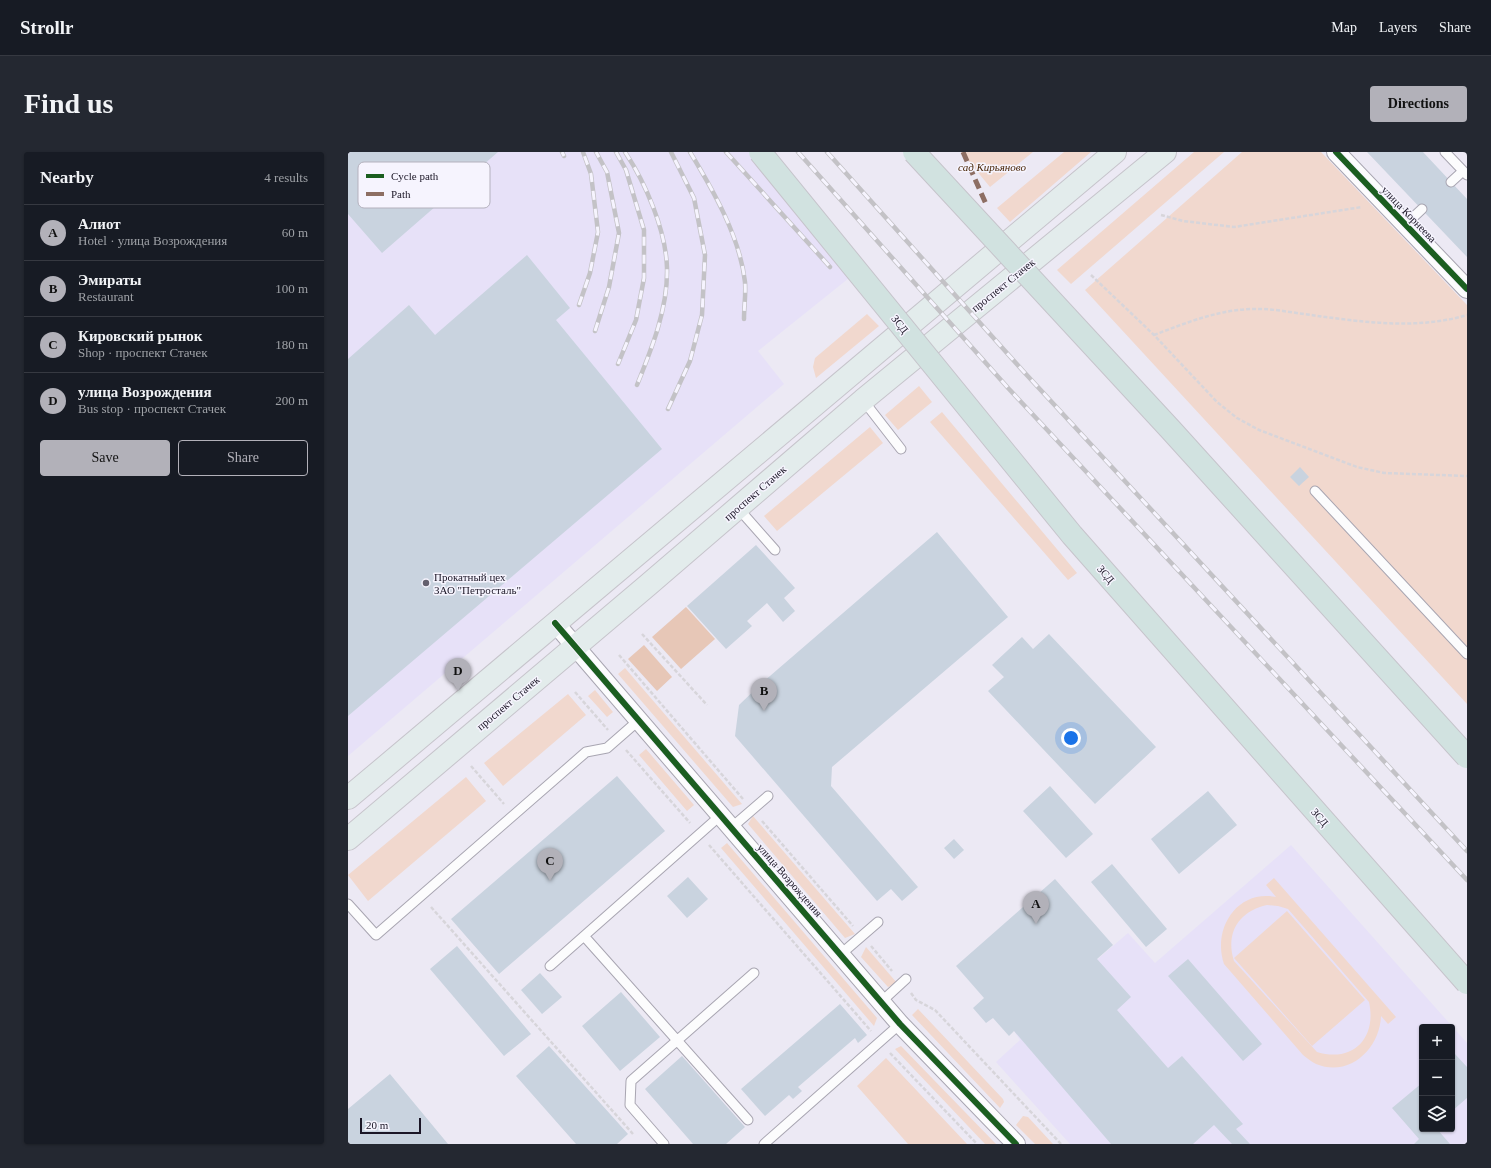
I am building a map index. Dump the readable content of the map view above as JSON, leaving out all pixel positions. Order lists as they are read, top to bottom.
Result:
{
  "streets": {
    "highway": ["ЗСД"],
    "main road": ["проспект Стачек"],
    "street": ["улица Корнеева", "улица Возрождения"]
  },
  "crossings": [
    ["проспект Стачек", "улица Возрождения"]
  ],
  "parks": ["сад Кирьяново"],
  "places": ["Прокатный цех ЗАО \"Петросталь\""],
  "legend": ["Cycle path", "Path"],
  "scale_bar": "20 m",
  "page": {
    "header": "Strollr",
    "nav": ["Map", "Layers", "Share"],
    "buttons": [
      "Directions",
      ["Save", "Share"]
    ],
    "title": "Find us",
    "heading": ["Nearby", "4 results"],
    "list": [
      {
        "mark": "A",
        "name": "Алиот",
        "note": "Hotel · улица Возрождения",
        "value": "60 m"
      },
      {
        "mark": "B",
        "name": "Эмираты",
        "note": "Restaurant",
        "value": "100 m"
      },
      {
        "mark": "C",
        "name": "Кировский рынок",
        "note": "Shop · проспект Стачек",
        "value": "180 m"
      },
      {
        "mark": "D",
        "name": "улица Возрождения",
        "note": "Bus stop · проспект Стачек",
        "value": "200 m"
      }
    ],
    "pins": [
      "D",
      "B",
      "C",
      "A"
    ],
    "map_buttons": ["+", "−"],
    "scale": "20 m"
  }
}
